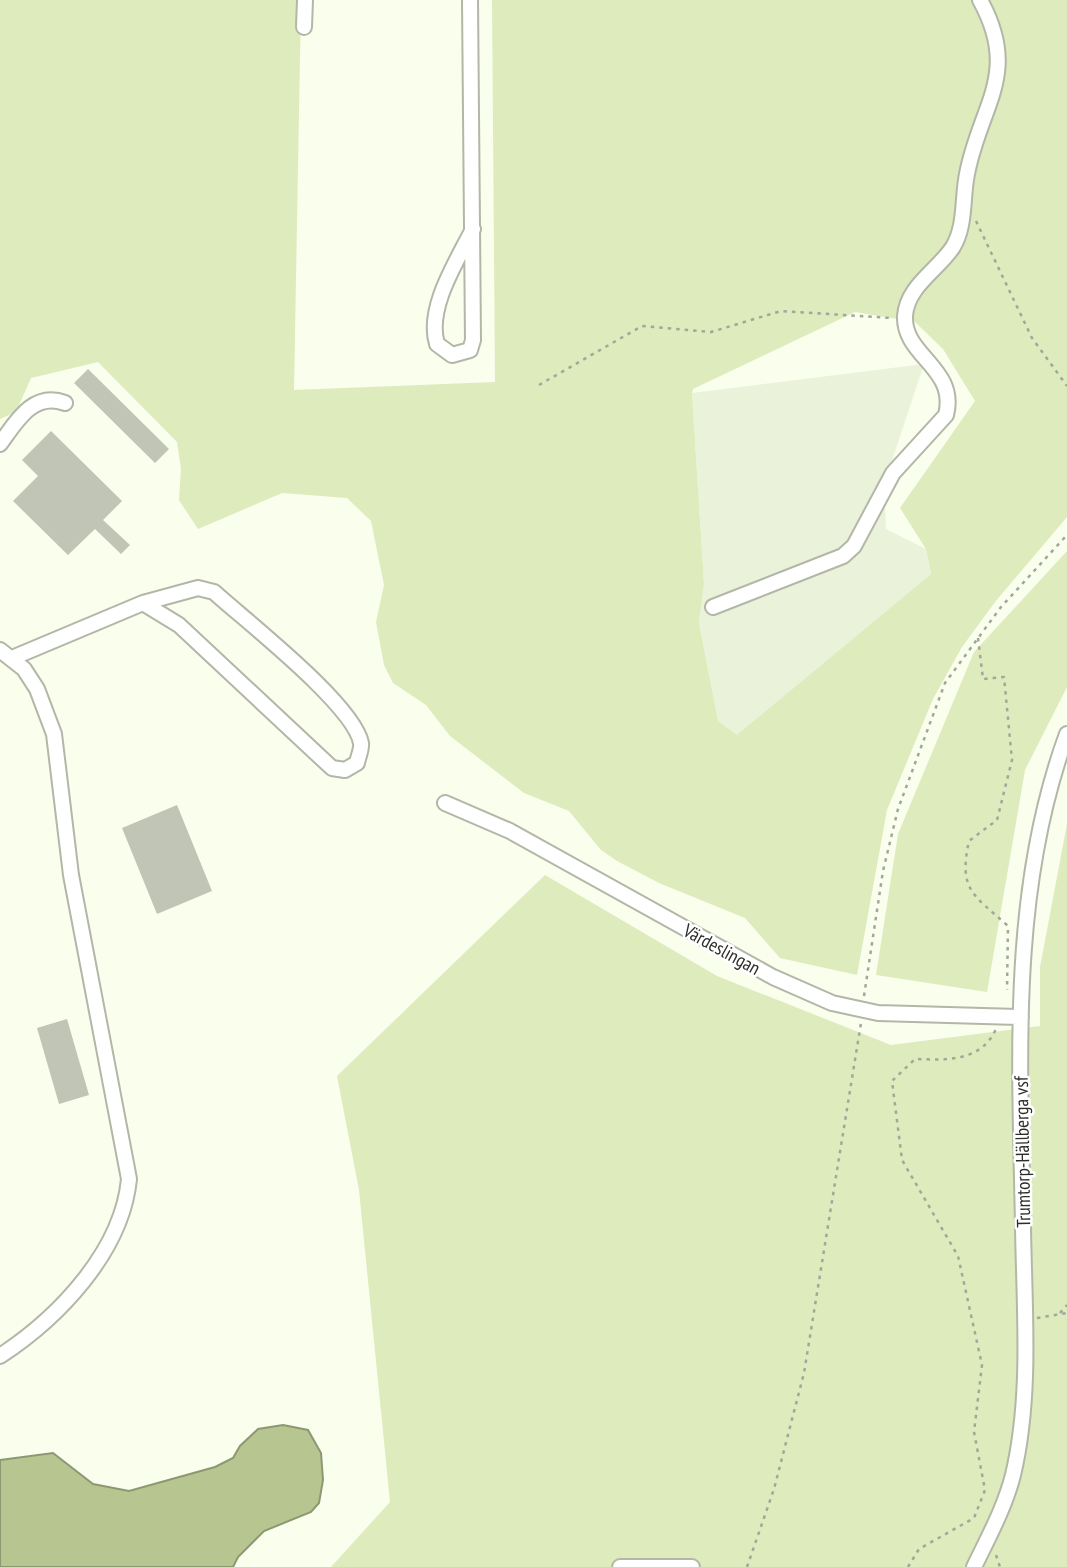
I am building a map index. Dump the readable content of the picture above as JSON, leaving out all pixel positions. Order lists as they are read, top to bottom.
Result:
{
  "streets": {
    "street": ["Värdeslingan", "Trumtorp-Hällberga vsf"]
  },
  "crossings": [
    ["Värdeslingan", "Trumtorp-Hällberga vsf"]
  ]
}
